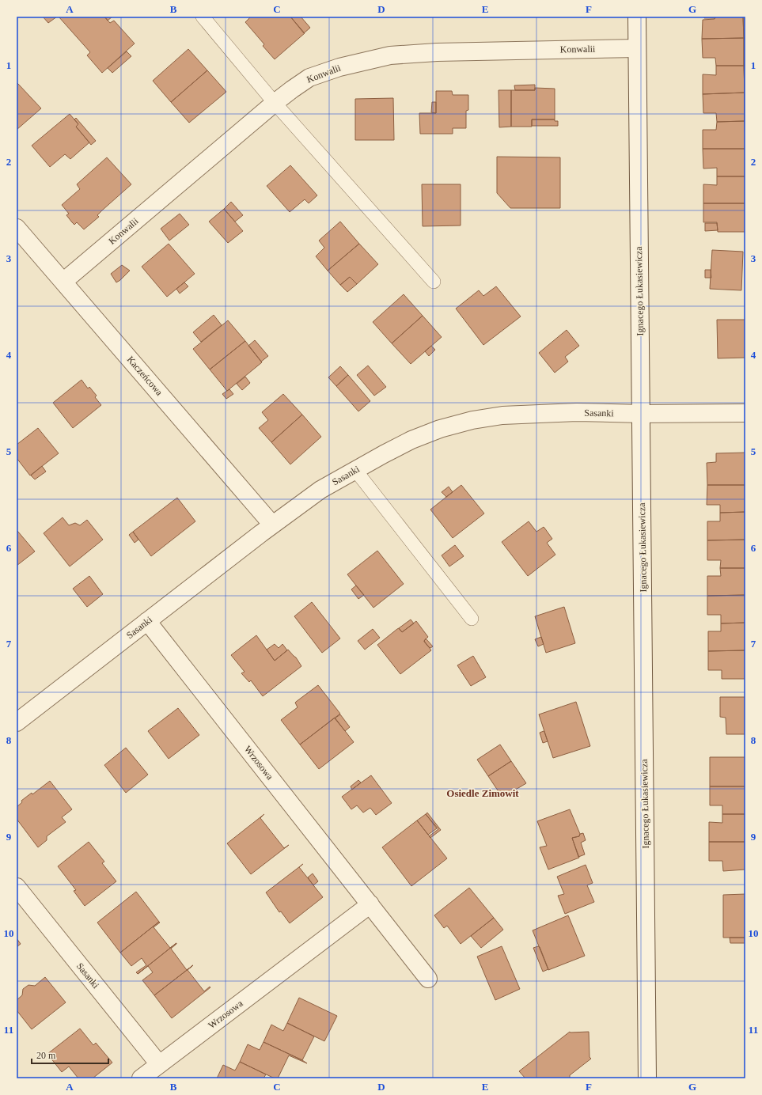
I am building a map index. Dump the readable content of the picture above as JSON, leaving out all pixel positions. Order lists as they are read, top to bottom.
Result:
{
  "streets": {
    "street": [
      "Konwalii",
      "Ignacego Łukasiewicza",
      "Kaczeńcowa",
      "Sasanki",
      "Wrzosowa"
    ]
  },
  "crossings": [
    ["Konwalii", "Ignacego Łukasiewicza"],
    ["Konwalii", "Kaczeńcowa"],
    ["Ignacego Łukasiewicza", "Sasanki"],
    ["Kaczeńcowa", "Sasanki"],
    ["Sasanki", "Wrzosowa"]
  ],
  "districts": ["Osiedle Zimowit"],
  "scale_bar": "20 m",
  "grid": {
    "columns": [
      "A",
      "B",
      "C",
      "D",
      "E",
      "F",
      "G"
    ],
    "rows": [
      "1",
      "2",
      "3",
      "4",
      "5",
      "6",
      "7",
      "8",
      "9",
      "10",
      "11"
    ]
  }
}
